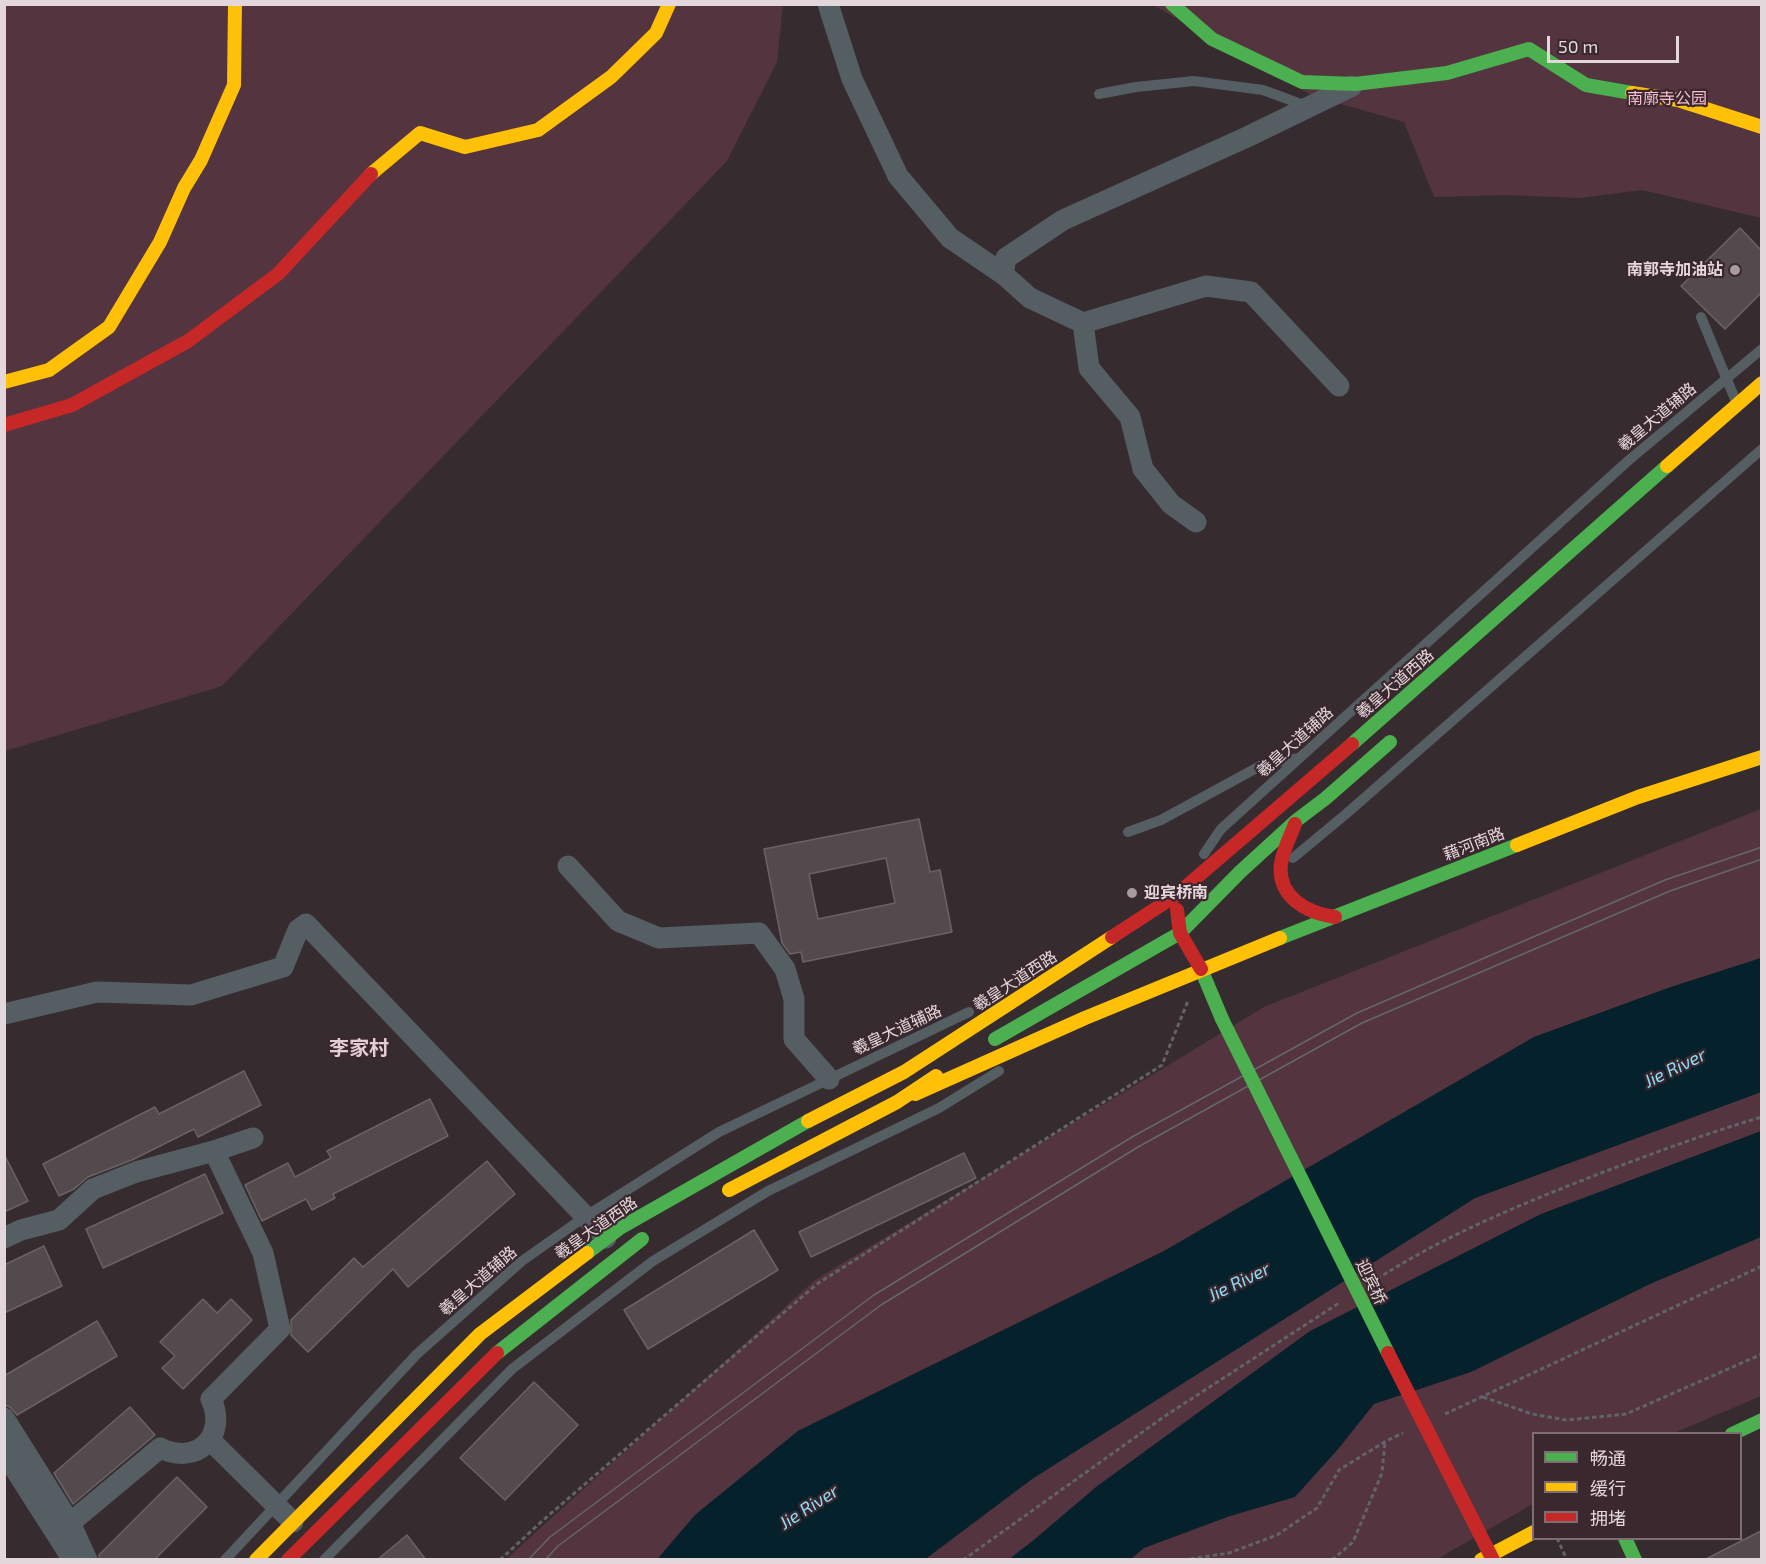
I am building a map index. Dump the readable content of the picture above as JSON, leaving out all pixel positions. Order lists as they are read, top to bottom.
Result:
{
  "streets": {
    "main road": ["羲皇大道西路", "藉河南路", "迎宾桥"],
    "lane": ["羲皇大道辅路"]
  },
  "crossings": [
    ["羲皇大道辅路", "羲皇大道西路"],
    ["藉河南路", "迎宾桥"]
  ],
  "districts": ["李家村"],
  "water": ["Jie River"],
  "parks": ["南廓寺公园"],
  "places": ["南郭寺加油站", "迎宾桥南"],
  "legend": ["畅通", "缓行", "拥堵"],
  "scale_bar": "50 m"
}
